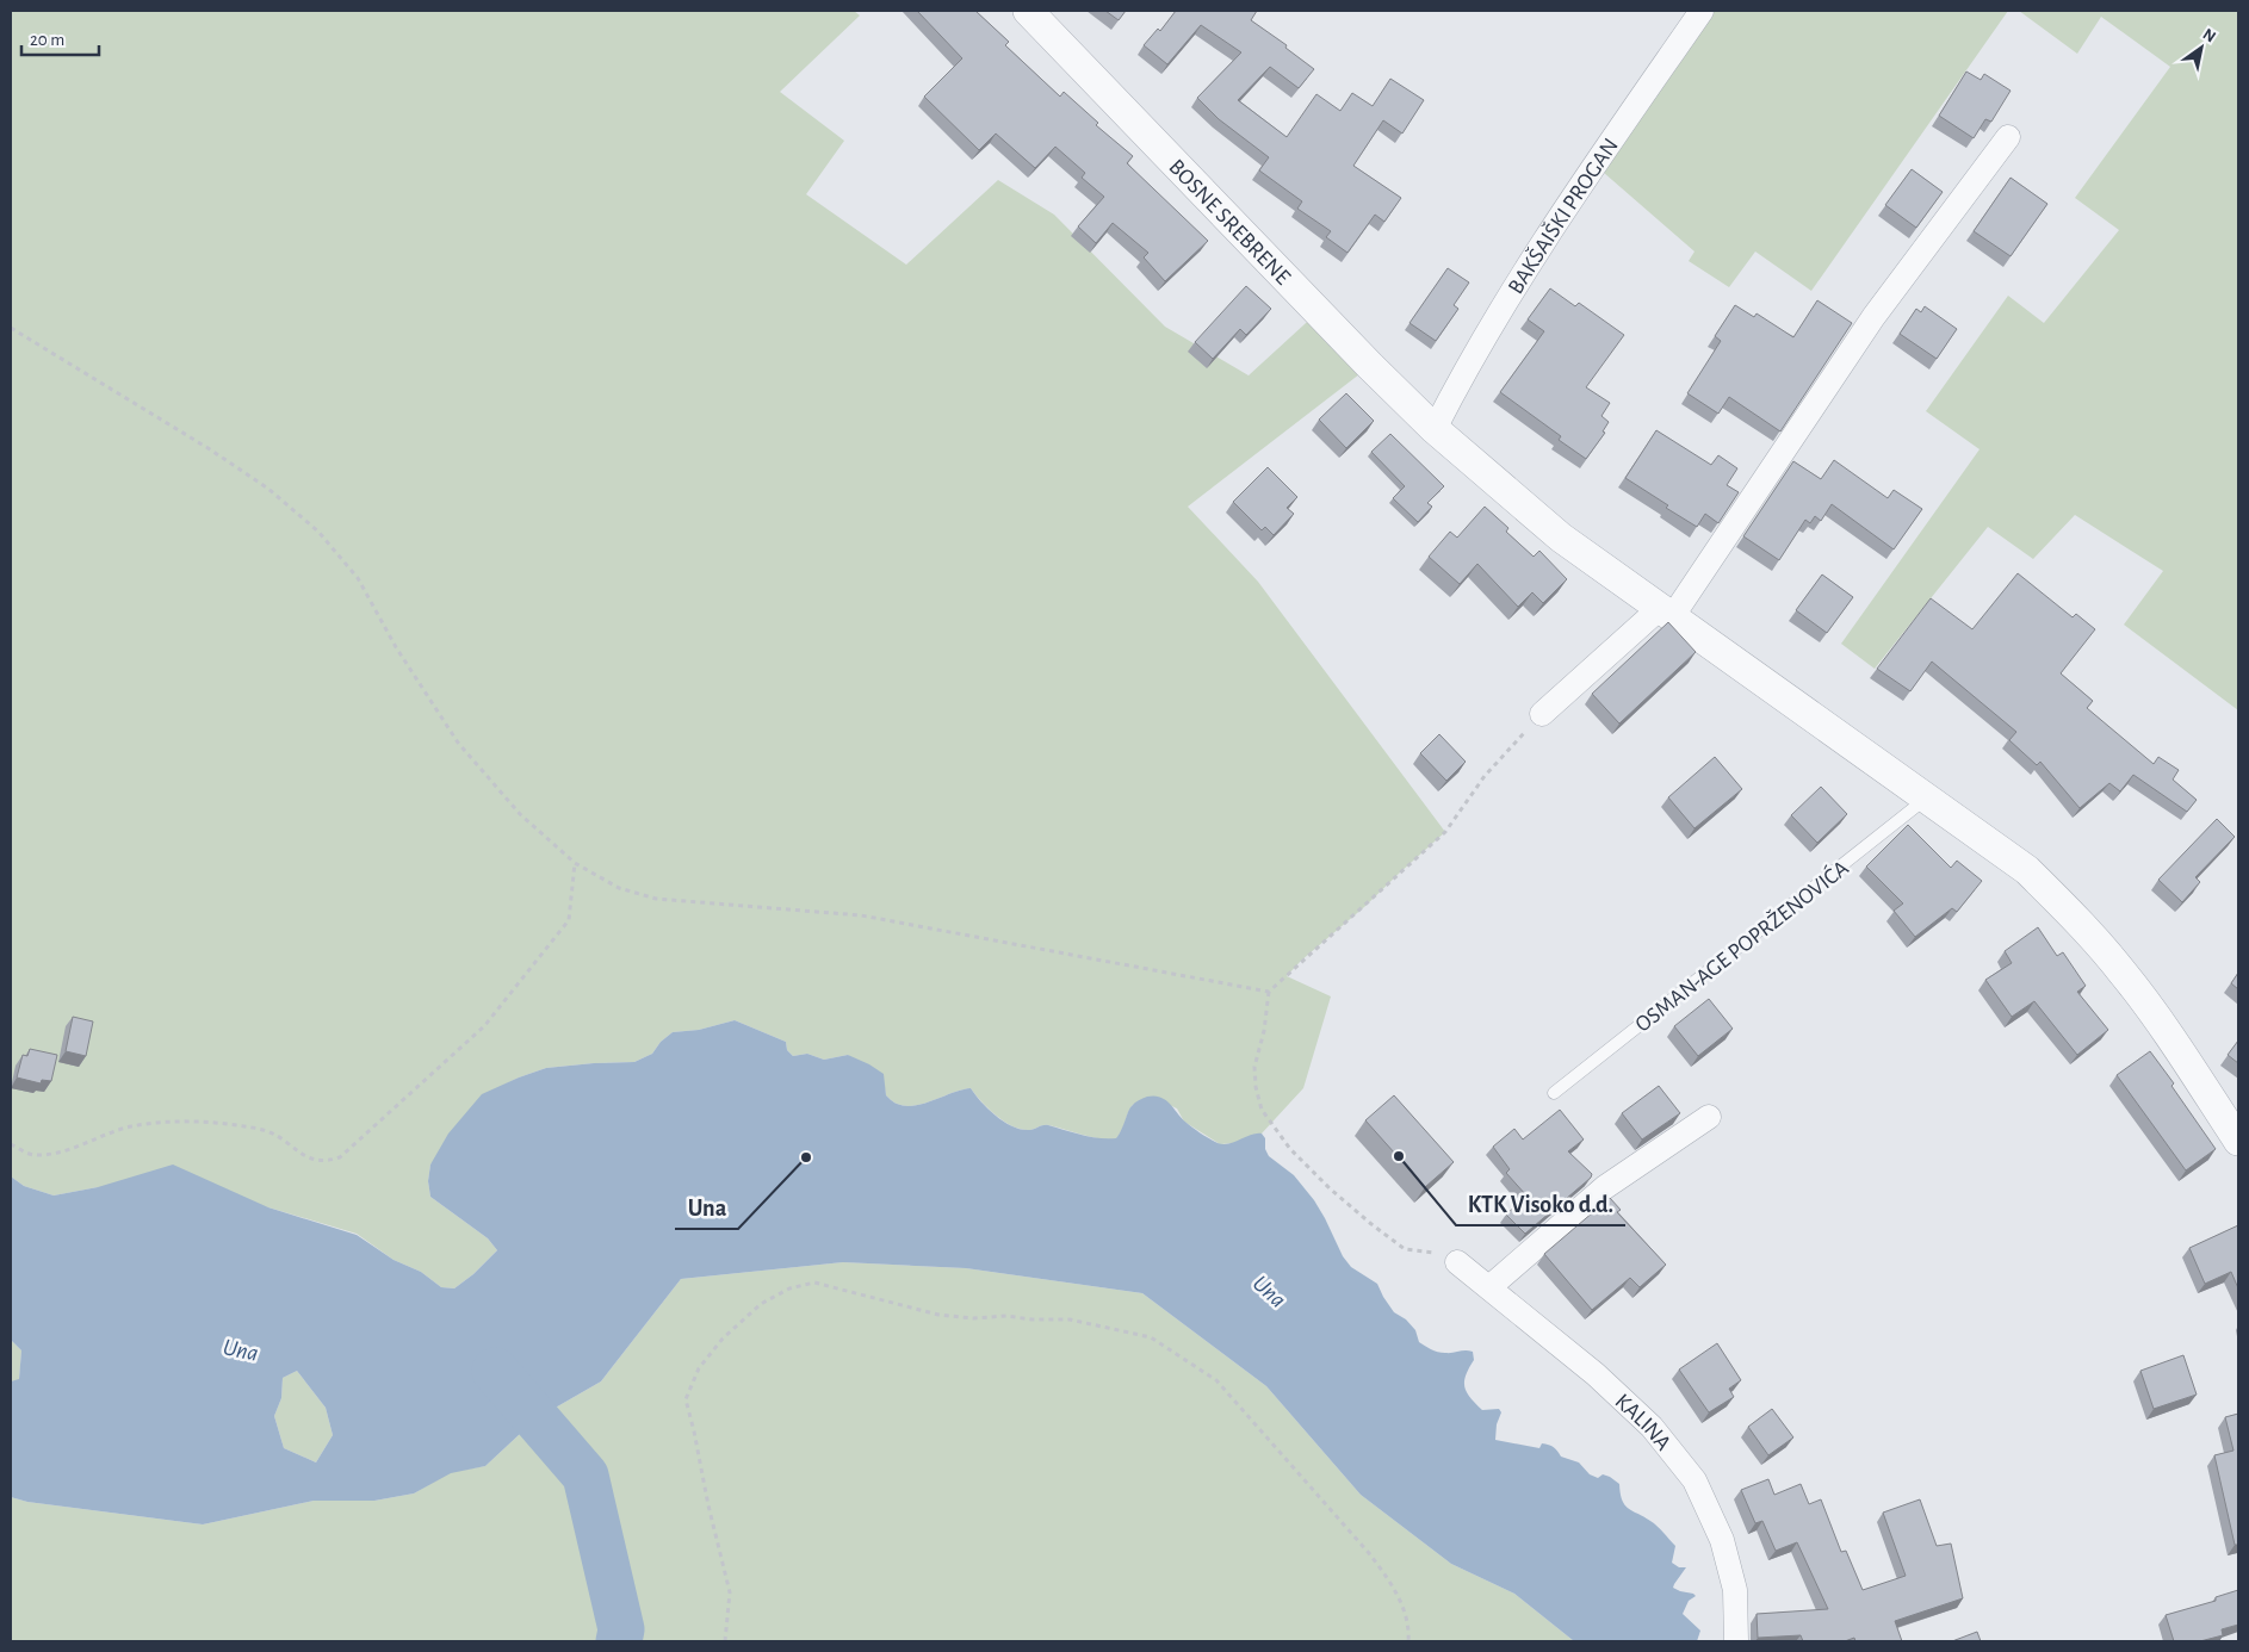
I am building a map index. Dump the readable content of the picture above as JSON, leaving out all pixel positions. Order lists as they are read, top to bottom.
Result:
{
  "streets": {
    "street": ["BAKŠAIŠKI PROGAN", "BOSNE SREBRENE", "KALINA"],
    "lane": ["OSMAN-AGE POPRŽENOVIĆA"]
  },
  "crossings": [
    ["BAKŠAIŠKI PROGAN", "BOSNE SREBRENE"],
    ["BOSNE SREBRENE", "OSMAN-AGE POPRŽENOVIĆA"]
  ],
  "water": ["Una"],
  "places": ["KTK Visoko d.d.", "Una"],
  "scale_bar": "20 m",
  "north": "top right"
}
